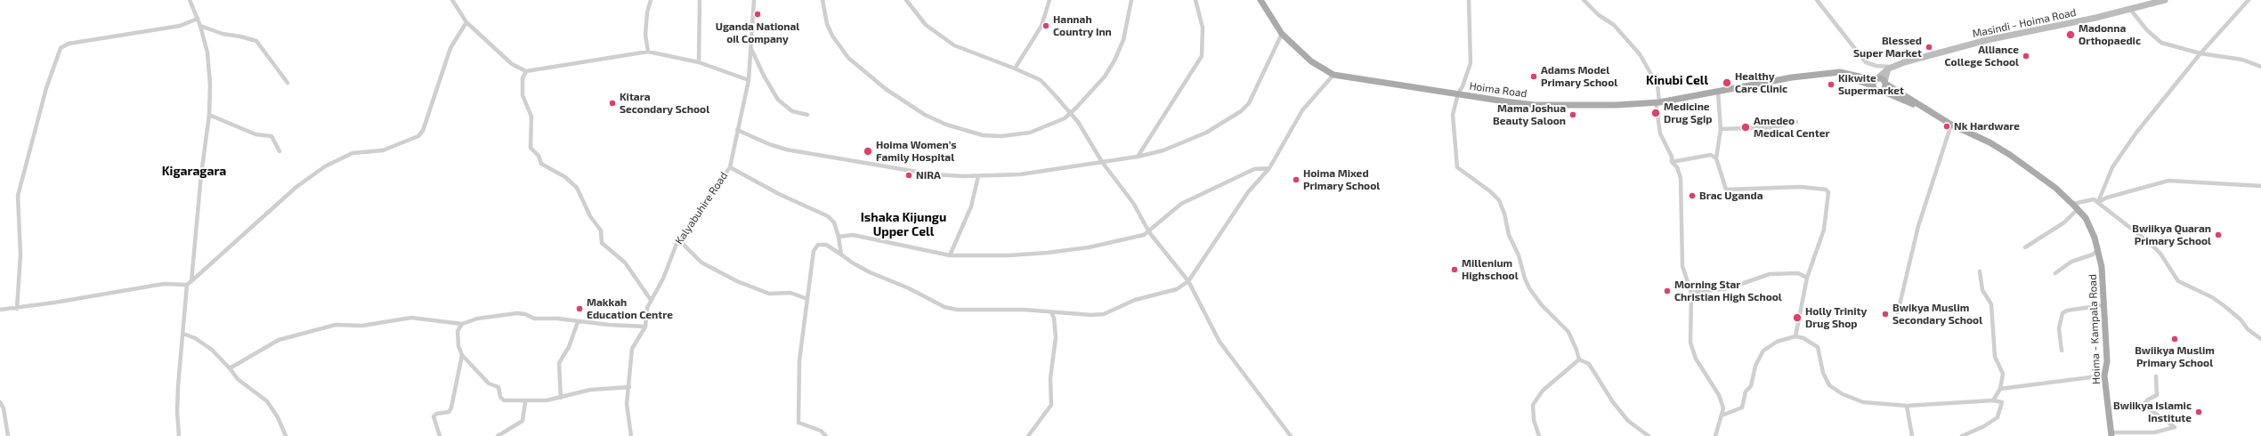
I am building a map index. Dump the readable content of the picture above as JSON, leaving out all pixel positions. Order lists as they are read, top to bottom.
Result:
{
  "streets": {
    "main road": ["Masindi - Hoima Road", "Hoima Road", "Hoima - Kampala Road"],
    "street": ["Kalyabuhire Road"]
  },
  "crossings": [
    ["Masindi - Hoima Road", "Hoima Road"],
    ["Masindi - Hoima Road", "Hoima - Kampala Road"],
    ["Hoima Road", "Hoima - Kampala Road"]
  ],
  "districts": ["Kinubi Cell", "Kigaragara", "Ishaka Kijungu Upper Cell"],
  "places": [
    "Uganda National oil Company",
    "Hannah Country Inn",
    "Madonna Orthopaedic",
    "Blessed Super Market",
    "Alliance College School",
    "Adams Model Primary School",
    "Healthy Care Clinic",
    "Kikwite Supermarket",
    "Kitara Secondary School",
    "Medicine Drug Sgip",
    "Mama Joshua Beauty Saloon",
    "Nk Hardware",
    "Amedeo Medical Center",
    "Hoima Women’s Family Hospital",
    "NIRA",
    "Hoima Mixed Primary School",
    "Brac Uganda",
    "Bwiikya Quaran Primary School",
    "Millenium Highschool",
    "Morning Star Christian High School",
    "Makkah Education Centre",
    "Bwikya Muslim Secondary School",
    "Holly Trinity Drug Shop",
    "Bwiikya Muslim Primary School",
    "Bwiikya Islamic Institute"
  ]
}
